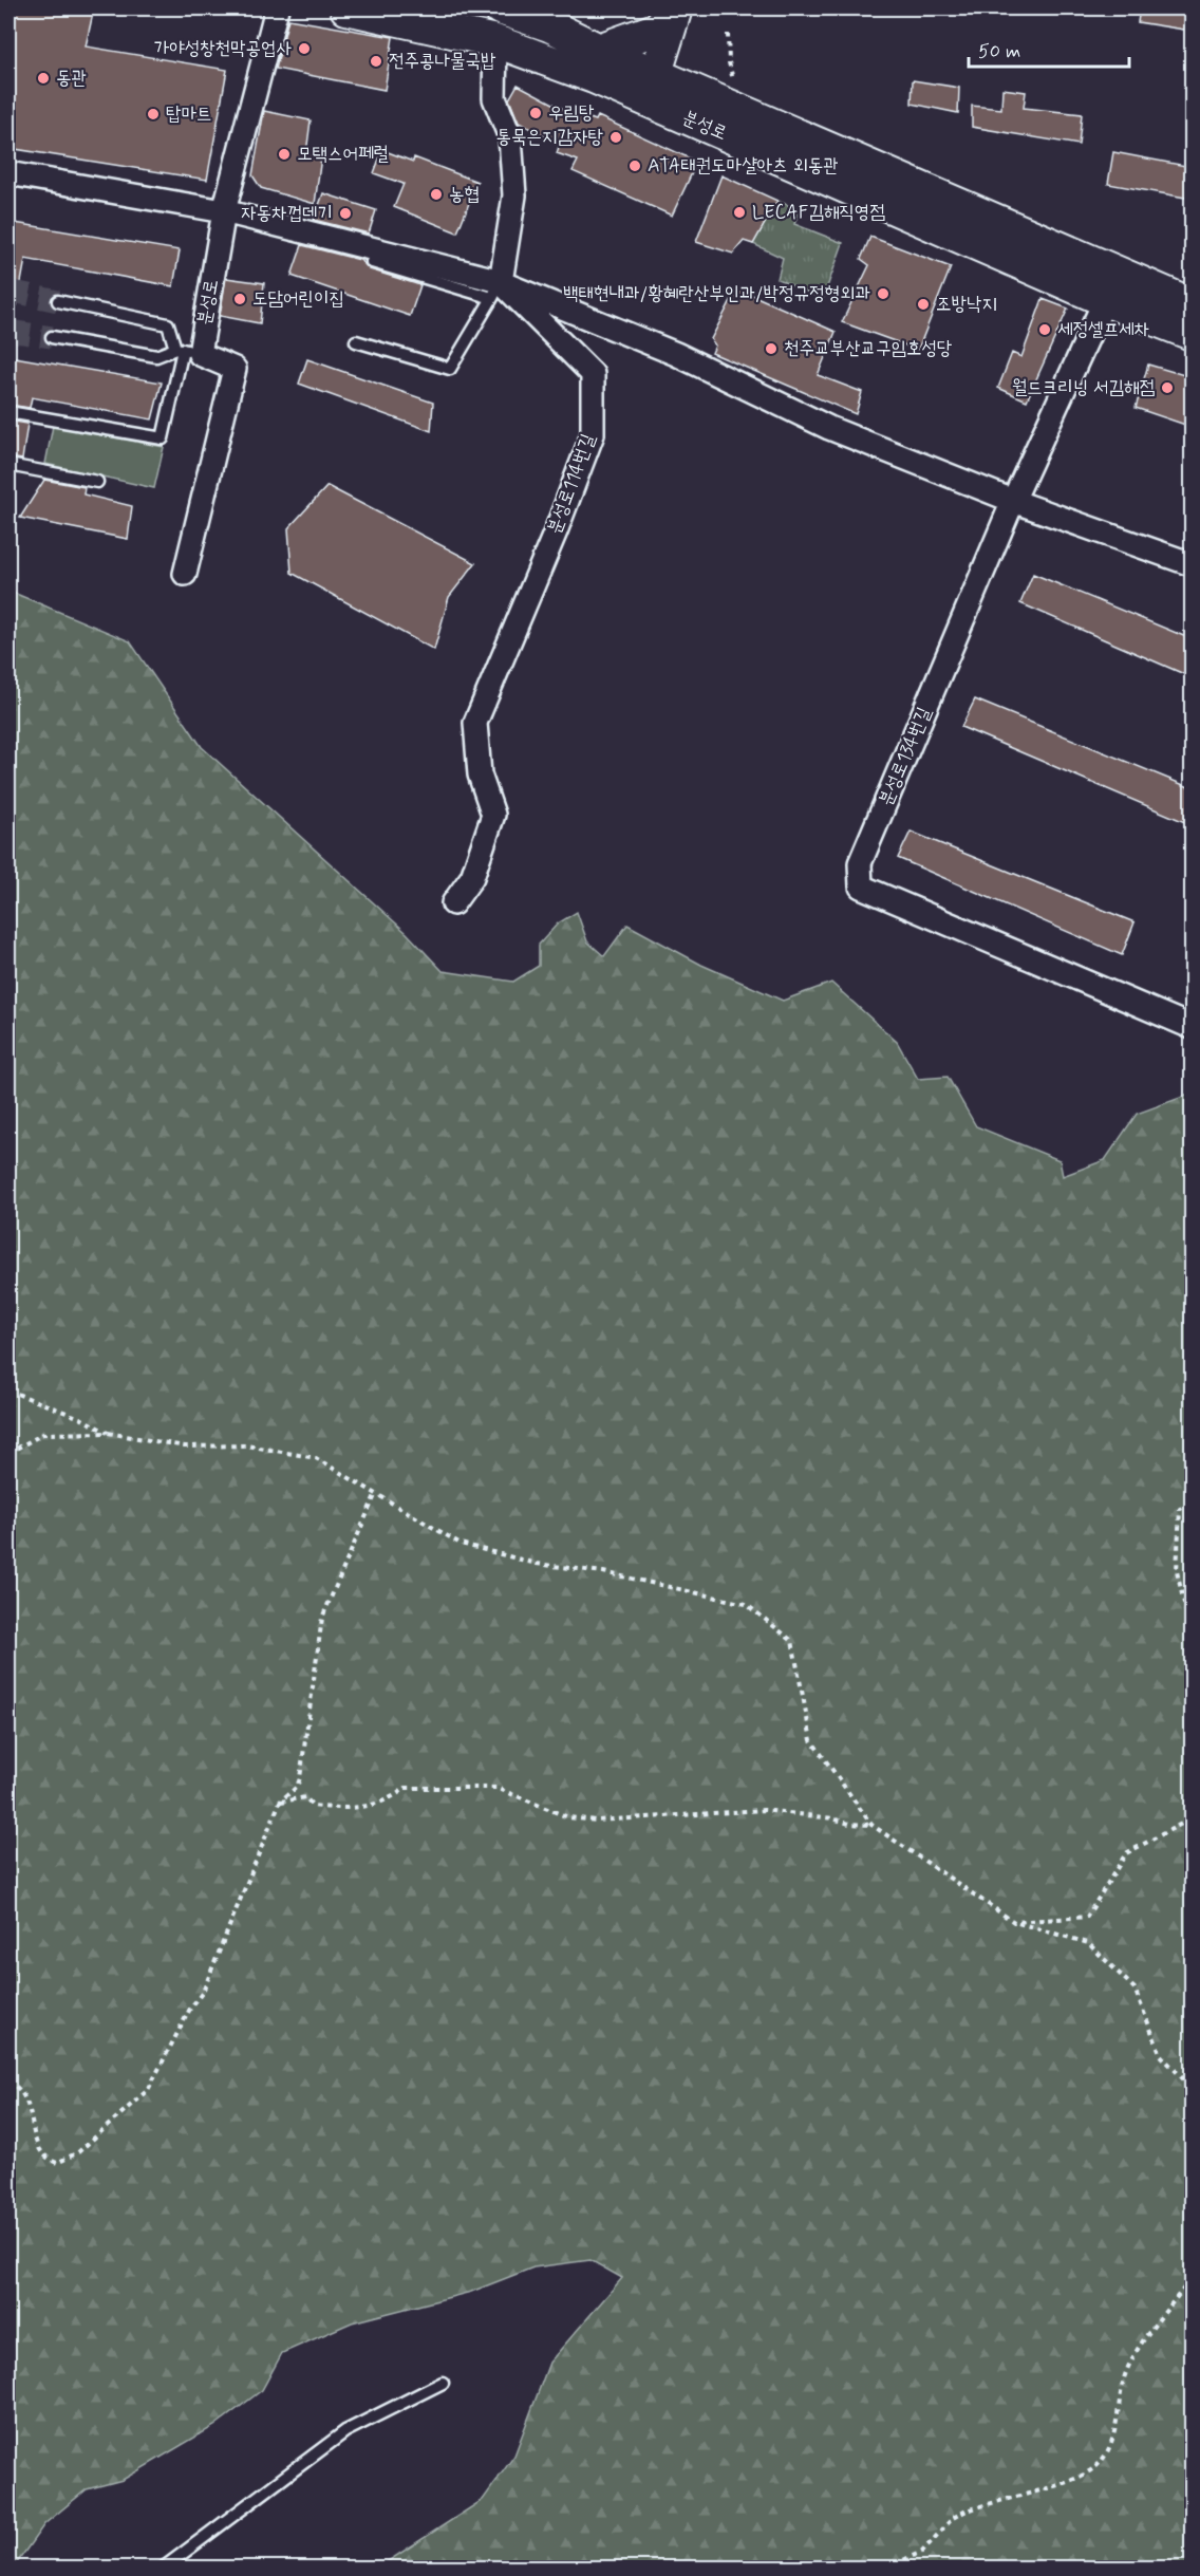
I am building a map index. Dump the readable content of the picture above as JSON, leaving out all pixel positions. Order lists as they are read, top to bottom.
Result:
{
  "streets": {
    "main road": ["분성로"],
    "street": ["분성로114번길", "분성로134번길"]
  },
  "crossings": [
    ["분성로", "분성로134번길"]
  ],
  "places": [
    "가야성창천막공업사",
    "전주콩나물국밥",
    "동관",
    "우림탕",
    "탑마트",
    "통묵은지감자탕",
    "모택스어페럴",
    "ATA태권도마샬아츠 외동관",
    "농협",
    "LECAF김해직영점",
    "자동차껍데기",
    "백태현내과/황혜란산부인과/박정규정형외과",
    "도담어린이집",
    "조방낙지",
    "세정셀프세차",
    "천주교부산교구임호성당",
    "월드크리닝 서김해점"
  ],
  "scale_bar": "50 m"
}
